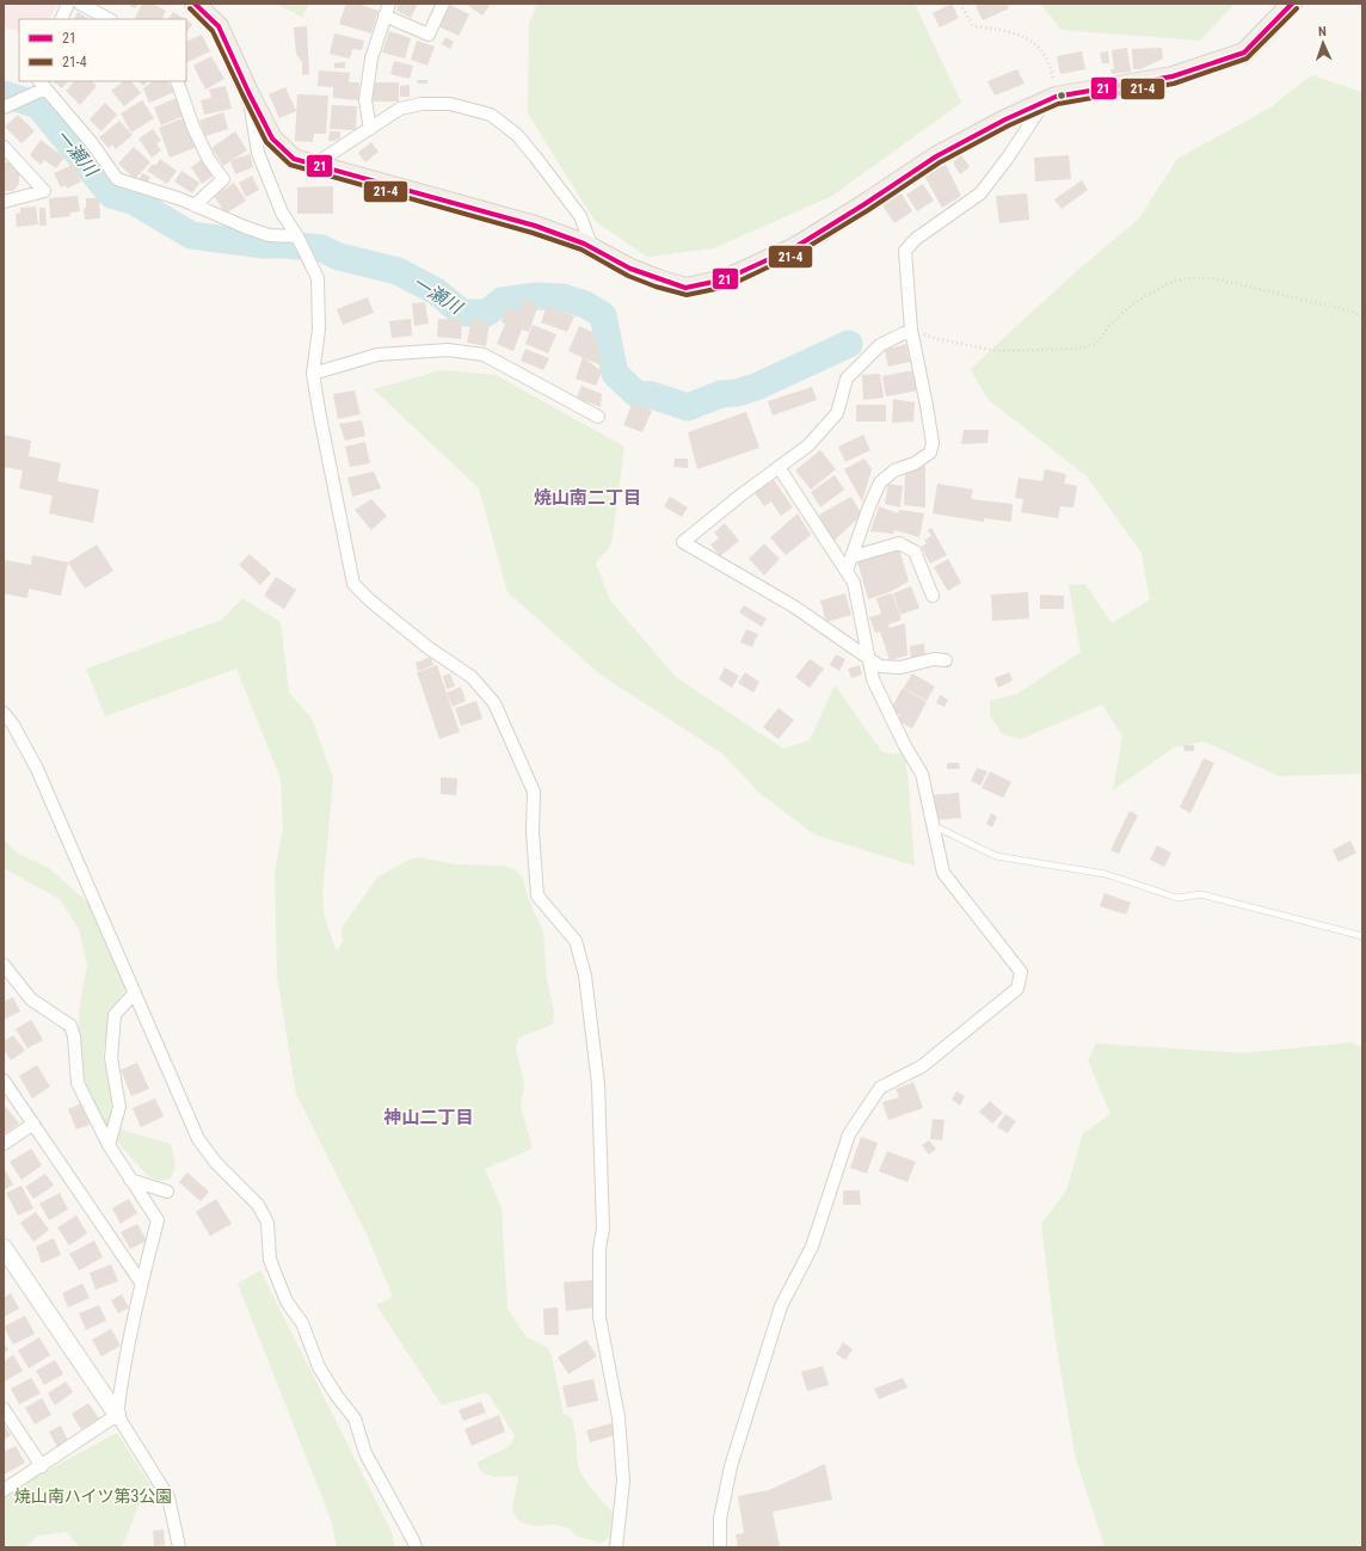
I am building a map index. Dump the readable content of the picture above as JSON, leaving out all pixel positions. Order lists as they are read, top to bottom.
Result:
{
  "districts": ["焼山南二丁目", "神山二丁目"],
  "water": ["一瀬川"],
  "parks": ["焼山南ハイツ第3公園"],
  "lines": ["transit line 21", "transit line 21-4"],
  "legend": ["21", "21-4"],
  "north": "top"
}
